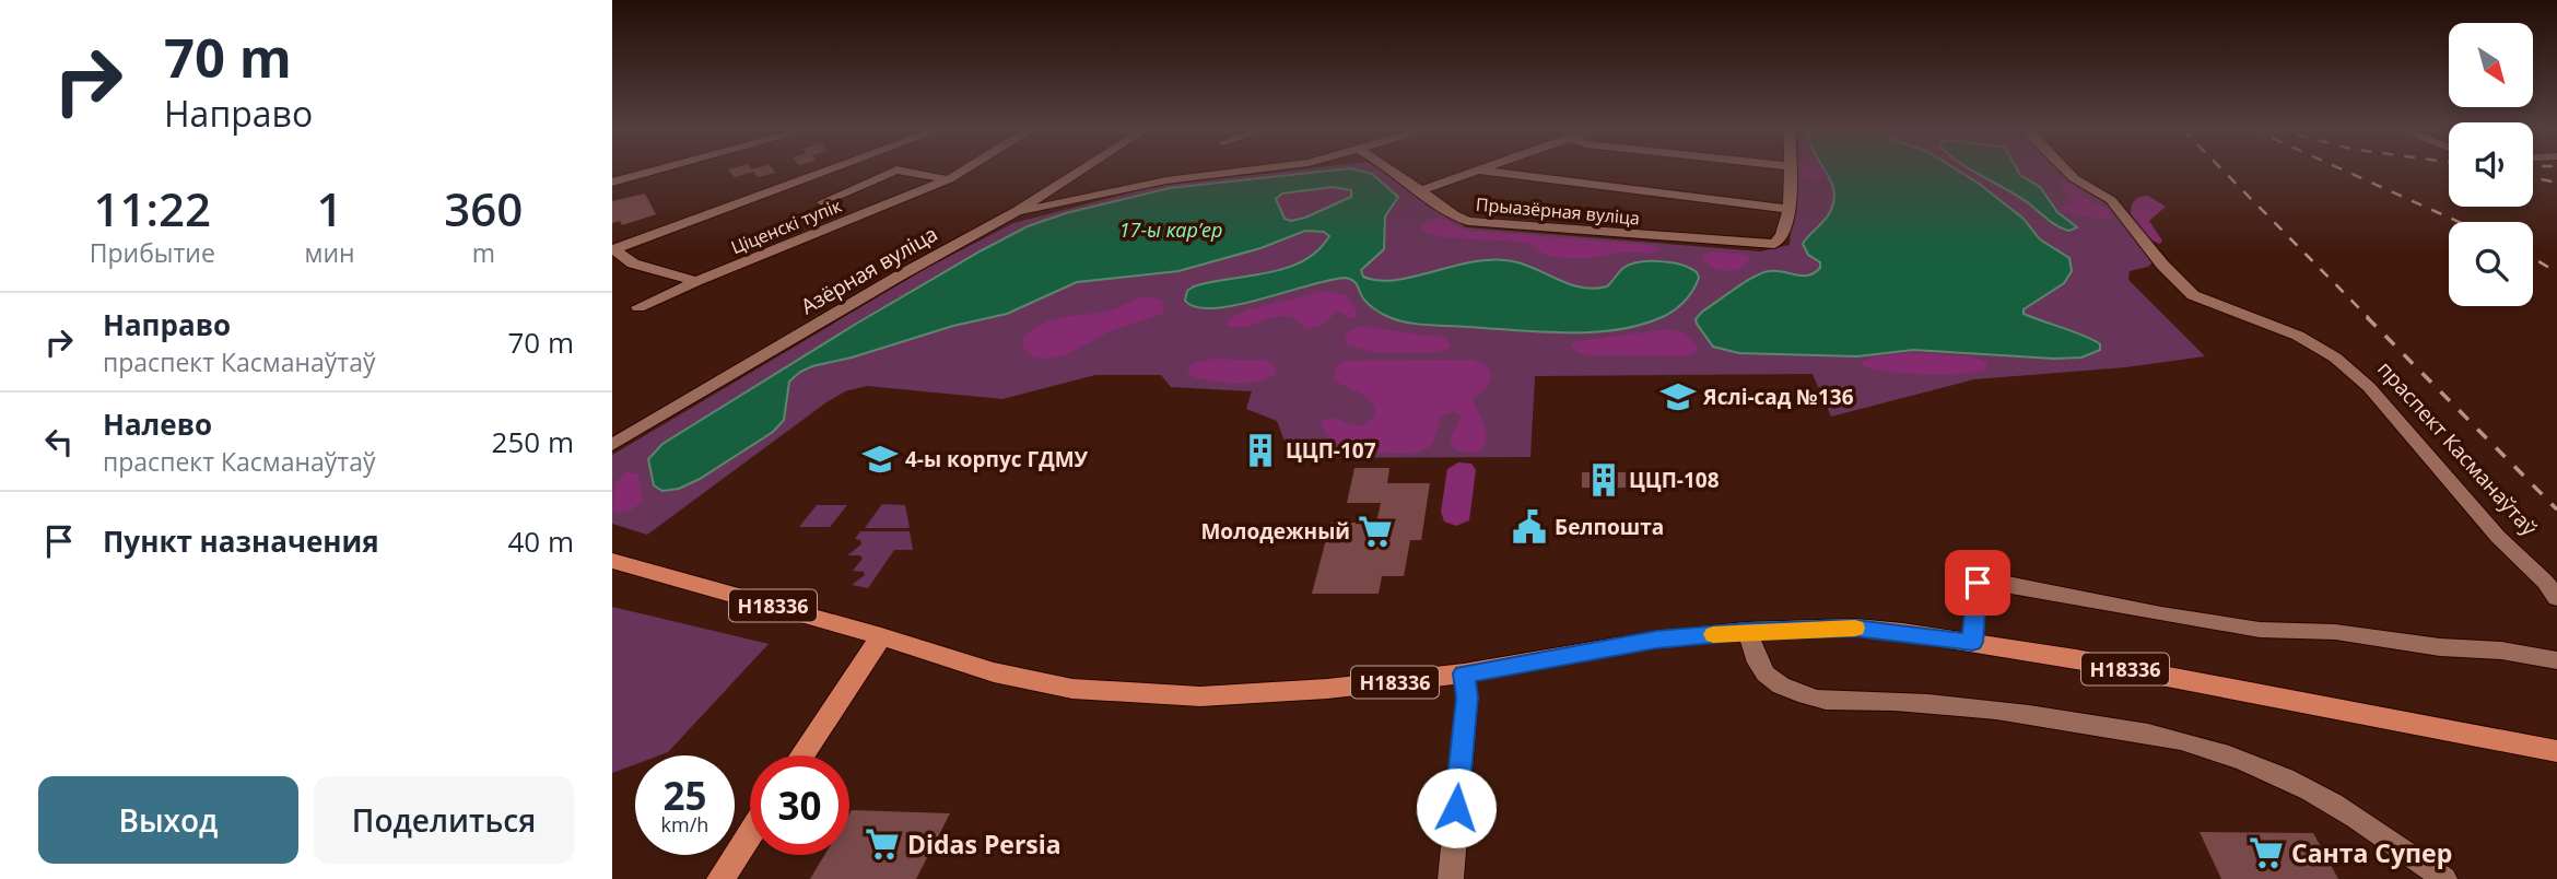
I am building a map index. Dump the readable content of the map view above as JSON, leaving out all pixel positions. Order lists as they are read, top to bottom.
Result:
{
  "streets": {
    "main road": ["Н18336"],
    "street": [
      "Прыазёрная вуліца",
      "Ціценскі тупік",
      "Азёрная вуліца",
      "праспект Касманаўтаў"
    ]
  },
  "water": ["17-ы кар’ер"],
  "places": {
    "school or university": ["Яслі-сад №136", "4-ы корпус ГДМУ"],
    "building": ["ЦЦП-107", "ЦЦП-108"],
    "public building": ["Белпошта"],
    "supermarket": ["Молодежный", "Didas Persia", "Санта Супер"]
  },
  "north": "bottom right",
  "page": {
    "turn": ["70 m", "Направо"],
    "eta": [
      "11:22",
      "Прибытие",
      "1",
      "мин",
      "360",
      "m"
    ],
    "list": [
      {
        "name": "Направо",
        "note": "праспект Касманаўтаў",
        "value": "70 m"
      },
      {
        "name": "Налево",
        "note": "праспект Касманаўтаў",
        "value": "250 m"
      },
      {
        "name": "Пункт назначения",
        "value": "40 m"
      }
    ],
    "speed": "25 km/h",
    "limit": "30",
    "buttons": ["Выход", "Поделиться"]
  }
}
